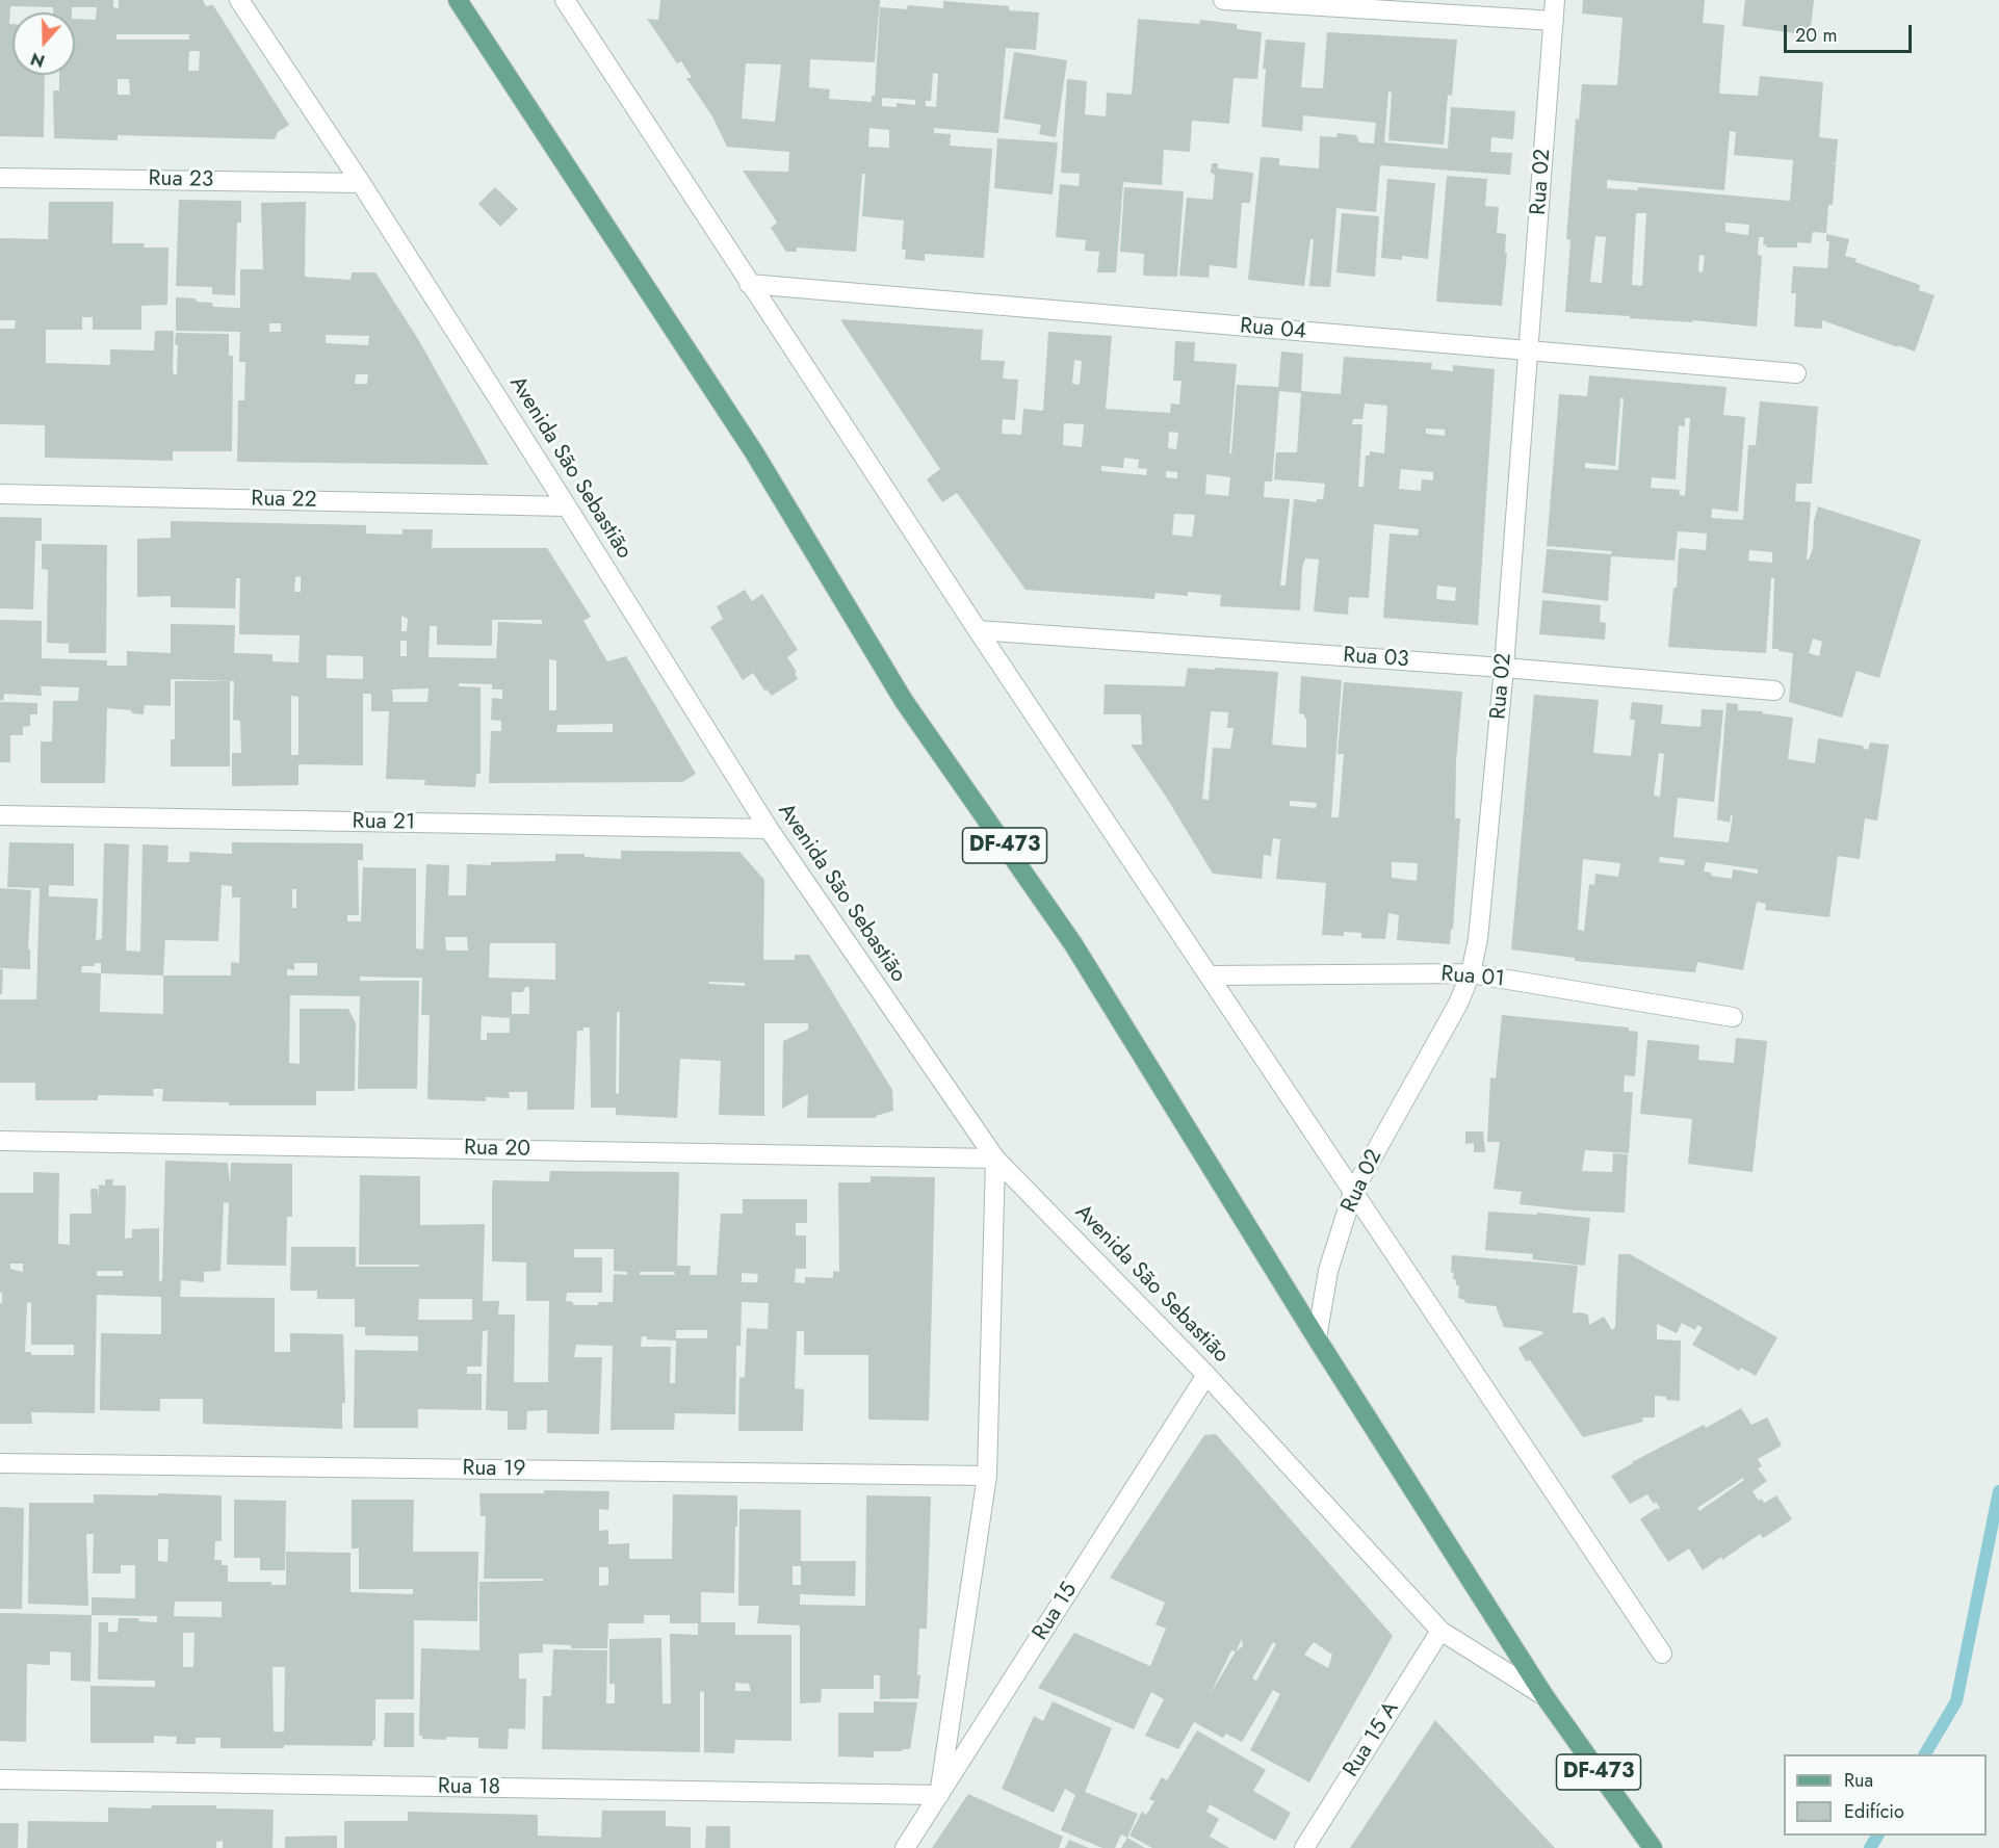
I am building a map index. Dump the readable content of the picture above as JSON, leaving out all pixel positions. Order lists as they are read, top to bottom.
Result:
{
  "streets": {
    "main road": ["Avenida São Sebastião", "DF-473"],
    "street": [
      "Rua 23",
      "Rua 02",
      "Rua 04",
      "Rua 22",
      "Rua 03",
      "Rua 21",
      "Rua 01",
      "Rua 20",
      "Rua 19",
      "Rua 15",
      "Rua 15 A",
      "Rua 18"
    ]
  },
  "crossings": [
    ["Rua 23", "Avenida São Sebastião"],
    ["Rua 02", "Rua 04"],
    ["Rua 02", "Avenida São Sebastião"],
    ["Rua 02", "Rua 03"],
    ["Rua 02", "Rua 01"],
    ["Avenida São Sebastião", "Rua 22"],
    ["Avenida São Sebastião", "Rua 21"],
    ["Avenida São Sebastião", "Rua 20"],
    ["Avenida São Sebastião", "Rua 15"],
    ["Avenida São Sebastião", "Rua 15 A"],
    ["Rua 15", "Rua 18"]
  ],
  "legend": ["Rua", "Edifício"],
  "scale_bar": "20 m",
  "north": "bottom"
}
